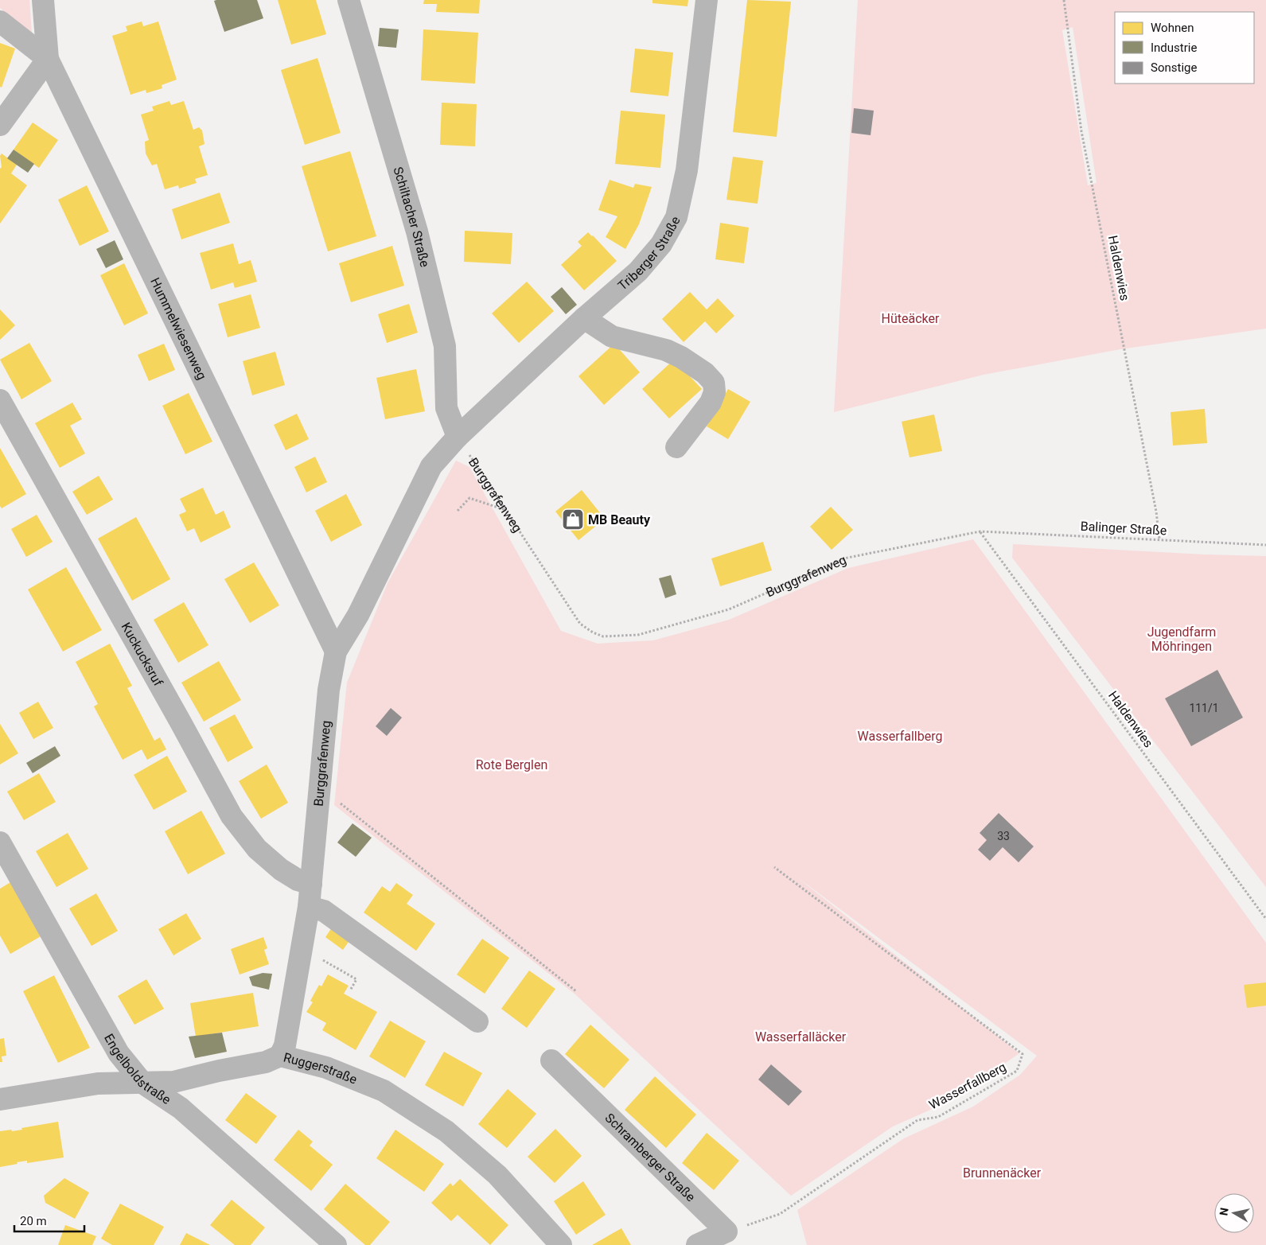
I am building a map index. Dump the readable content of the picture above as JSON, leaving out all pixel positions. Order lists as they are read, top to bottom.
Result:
{
  "streets": {
    "street": [
      "Schiltacher Straße",
      "Triberger Straße",
      "Hummelwiesenweg",
      "Burggrafenweg",
      "Kuckucksruf",
      "Engelboldstraße",
      "Ruggerstraße",
      "Schramberger Straße"
    ],
    "path": ["Haldenwies", "Balinger Straße", "Wasserfallberg"]
  },
  "crossings": [
    ["Schiltacher Straße", "Triberger Straße"],
    ["Schiltacher Straße", "Burggrafenweg"],
    ["Triberger Straße", "Burggrafenweg"],
    ["Haldenwies", "Burggrafenweg"],
    ["Haldenwies", "Balinger Straße"],
    ["Hummelwiesenweg", "Burggrafenweg"],
    ["Burggrafenweg", "Balinger Straße"],
    ["Burggrafenweg", "Kuckucksruf"],
    ["Burggrafenweg", "Ruggerstraße"],
    ["Engelboldstraße", "Ruggerstraße"],
    ["Wasserfallberg", "Schramberger Straße"]
  ],
  "parks": [
    "Hüteäcker",
    "Jugendfarm Möhringen",
    "Wasserfallberg",
    "Rote Berglen",
    "Wasserfalläcker",
    "Brunnenäcker"
  ],
  "places": {
    "shop": ["MB Beauty"]
  },
  "house_numbers": ["111/1", "33"],
  "legend": ["Wohnen", "Industrie", "Sonstige"],
  "scale_bar": "20 m",
  "north": "left"
}
